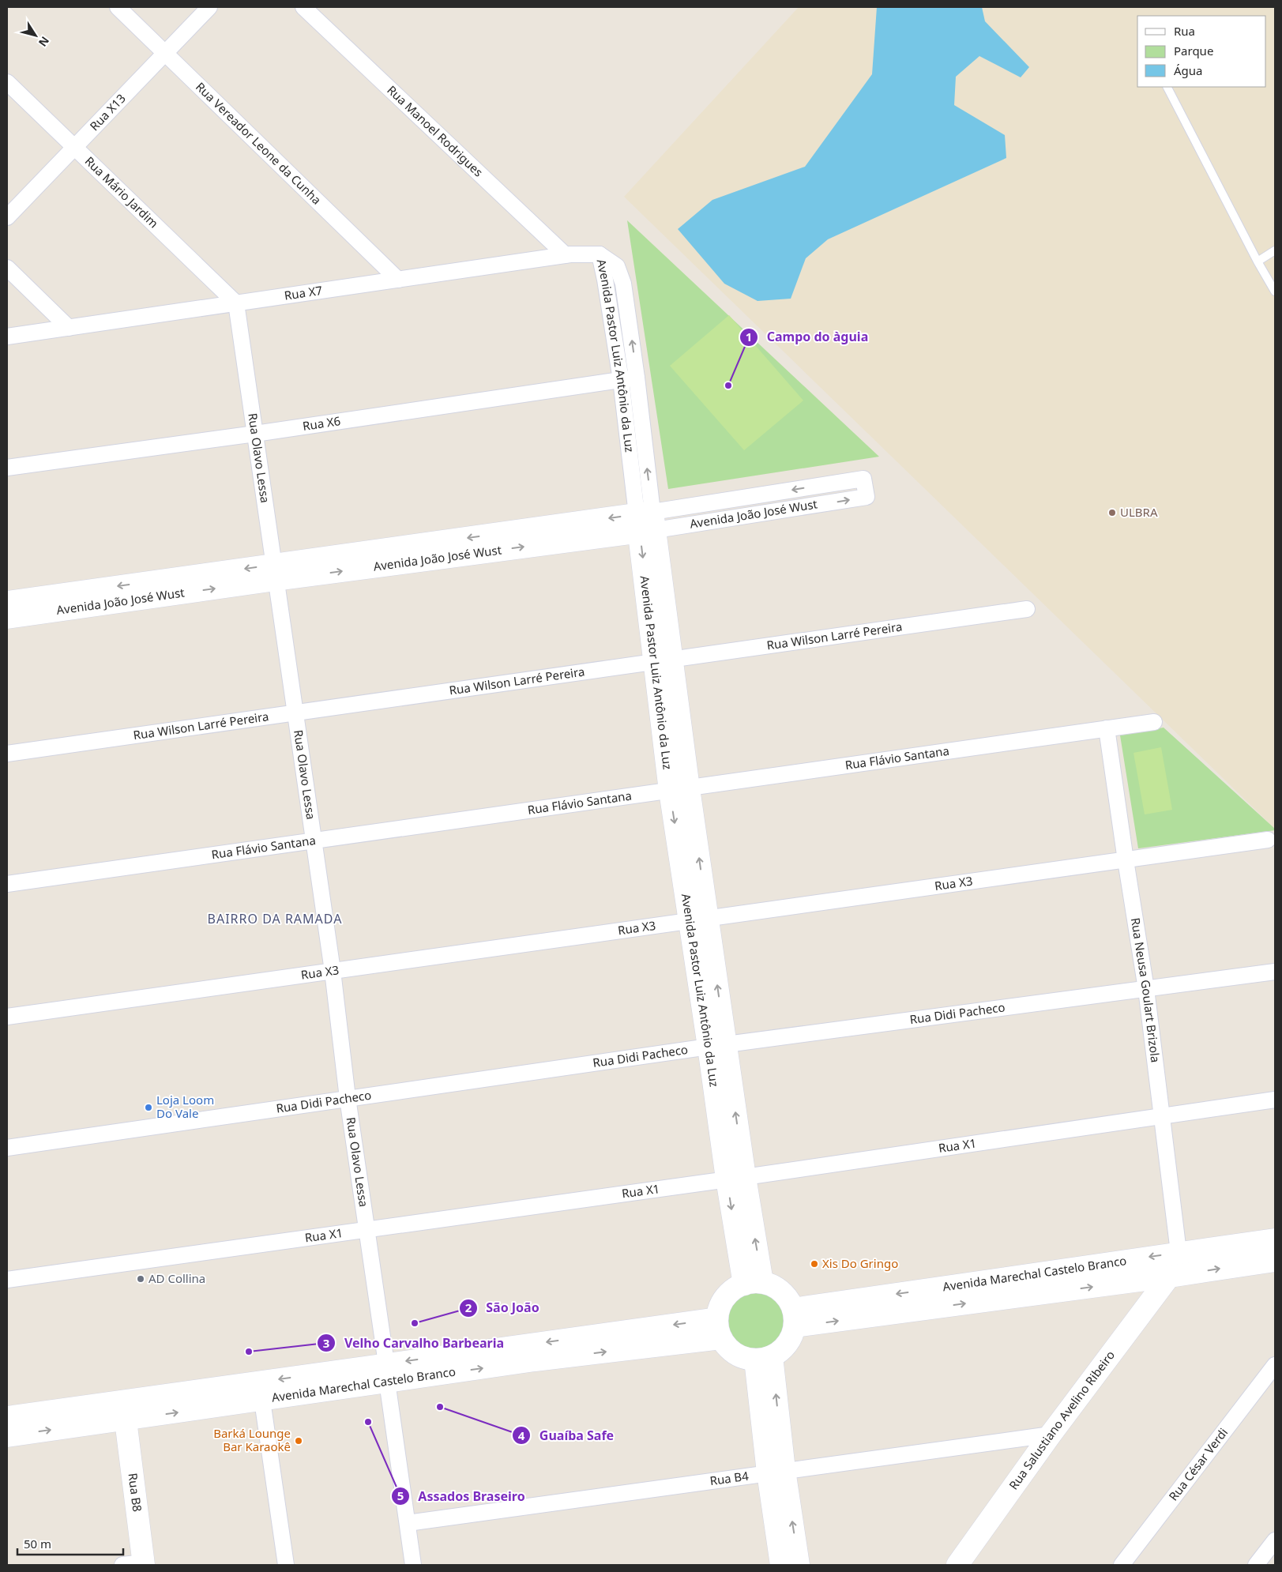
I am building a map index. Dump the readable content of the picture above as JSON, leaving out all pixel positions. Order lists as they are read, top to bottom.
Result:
{
  "streets": {
    "street": [
      "Rua X13",
      "Rua Manoel Rodrigues",
      "Rua Vereador Leone da Cunha",
      "Rua Mário Jardim",
      "Rua X7",
      "Avenida Pastor Luiz Antônio da Luz",
      "Rua X6",
      "Rua Olavo Lessa",
      "Avenida João José Wust",
      "Rua Wilson Larré Pereira",
      "Rua Flávio Santana",
      "Rua X3",
      "Rua Neusa Goulart Brizola",
      "Rua Didi Pacheco",
      "Rua X1",
      "Avenida Marechal Castelo Branco",
      "Rua Salustiano Avelino Ribeiro",
      "Rua César Verdi",
      "Rua B4",
      "Rua B8"
    ]
  },
  "crossings": [
    ["Rua X13", "Rua Vereador Leone da Cunha"],
    ["Rua X13", "Rua Mário Jardim"],
    ["Rua Manoel Rodrigues", "Rua X7"],
    ["Rua Vereador Leone da Cunha", "Rua X7"],
    ["Rua Mário Jardim", "Rua X7"],
    ["Rua Mário Jardim", "Rua Olavo Lessa"],
    ["Rua X7", "Avenida Pastor Luiz Antônio da Luz"],
    ["Rua X7", "Rua Olavo Lessa"],
    ["Avenida Pastor Luiz Antônio da Luz", "Rua X6"],
    ["Avenida Pastor Luiz Antônio da Luz", "Avenida João José Wust"],
    ["Avenida Pastor Luiz Antônio da Luz", "Rua Wilson Larré Pereira"],
    ["Avenida Pastor Luiz Antônio da Luz", "Rua Flávio Santana"],
    ["Avenida Pastor Luiz Antônio da Luz", "Rua X3"],
    ["Avenida Pastor Luiz Antônio da Luz", "Rua Didi Pacheco"],
    ["Avenida Pastor Luiz Antônio da Luz", "Rua X1"],
    ["Avenida Pastor Luiz Antônio da Luz", "Avenida Marechal Castelo Branco"],
    ["Rua X6", "Rua Olavo Lessa"],
    ["Rua Olavo Lessa", "Avenida João José Wust"],
    ["Rua Olavo Lessa", "Rua Wilson Larré Pereira"],
    ["Rua Olavo Lessa", "Rua Flávio Santana"],
    ["Rua Olavo Lessa", "Rua X3"],
    ["Rua Olavo Lessa", "Rua Didi Pacheco"],
    ["Rua Olavo Lessa", "Rua X1"],
    ["Rua Olavo Lessa", "Avenida Marechal Castelo Branco"],
    ["Rua Olavo Lessa", "Rua B4"],
    ["Rua Flávio Santana", "Rua Neusa Goulart Brizola"],
    ["Rua X3", "Rua Neusa Goulart Brizola"],
    ["Rua Neusa Goulart Brizola", "Rua Didi Pacheco"],
    ["Rua Neusa Goulart Brizola", "Rua X1"],
    ["Rua Neusa Goulart Brizola", "Avenida Marechal Castelo Branco"],
    ["Avenida Marechal Castelo Branco", "Rua Salustiano Avelino Ribeiro"],
    ["Avenida Marechal Castelo Branco", "Rua B8"],
    ["Rua Salustiano Avelino Ribeiro", "Rua B4"]
  ],
  "districts": ["BAIRRO DA RAMADA"],
  "places": [
    "Campo do àguia",
    "ULBRA",
    "Loja Loom Do Vale",
    "Xis Do Gringo",
    "AD Collina",
    "São João",
    "Velho Carvalho Barbearia",
    "Guaíba Safe",
    "Assados Braseiro",
    "Barká Lounge Bar Karaokê"
  ],
  "legend": ["Rua", "Parque", "Água"],
  "scale_bar": "50 m",
  "north": "bottom right"
}
